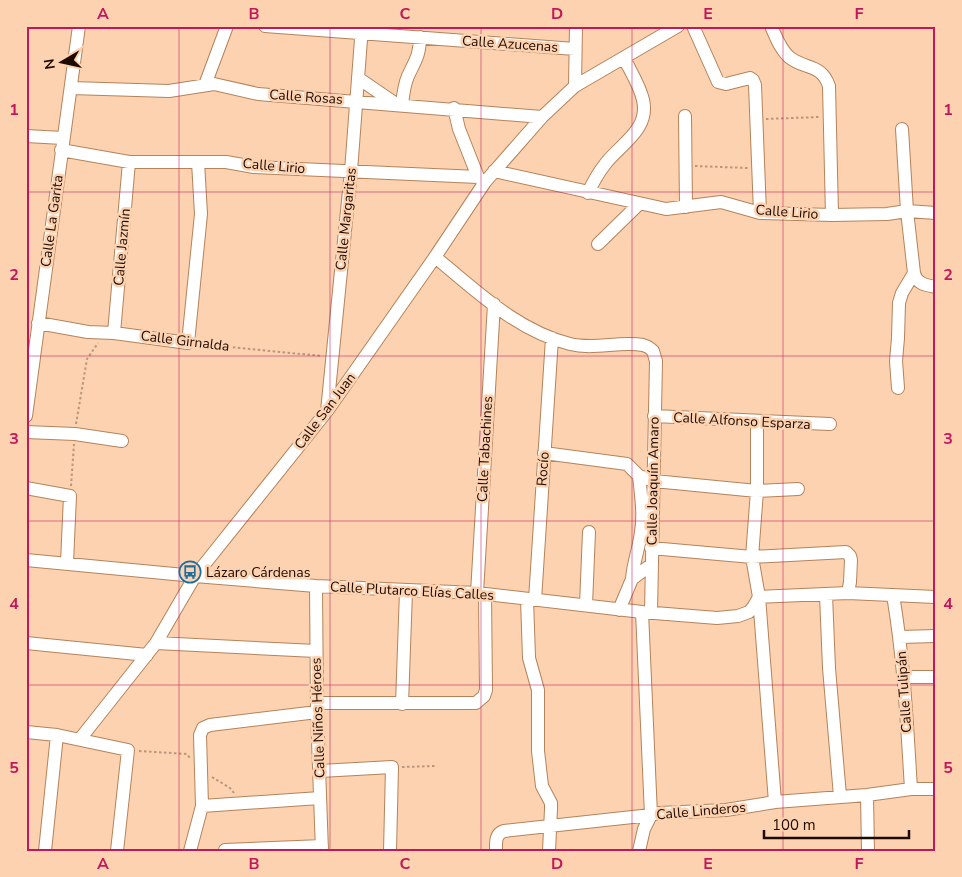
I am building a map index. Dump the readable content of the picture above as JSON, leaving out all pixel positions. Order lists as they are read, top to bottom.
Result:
{
  "streets": {
    "street": [
      "Calle Azucenas",
      "Calle Rosas",
      "Calle Lirio",
      "Calle Margaritas",
      "Calle La Garita",
      "Calle Jazmín",
      "Calle Girnalda",
      "Calle San Juan",
      "Calle Alfonso Esparza",
      "Calle Tabachines",
      "Rocío",
      "Calle Joaquín Amaro",
      "Calle Plutarco Elías Calles",
      "Calle Tulipán",
      "Calle Niños Héroes",
      "Calle Linderos"
    ]
  },
  "crossings": [
    ["Calle Azucenas", "Calle Margaritas"],
    ["Calle Rosas", "Calle Margaritas"],
    ["Calle Rosas", "Calle La Garita"],
    ["Calle Rosas", "Calle San Juan"],
    ["Calle Lirio", "Calle Margaritas"],
    ["Calle Lirio", "Calle La Garita"],
    ["Calle Lirio", "Calle Jazmín"],
    ["Calle Lirio", "Calle San Juan"],
    ["Calle Margaritas", "Calle Girnalda"],
    ["Calle Margaritas", "Calle San Juan"],
    ["Calle La Garita", "Calle Girnalda"],
    ["Calle Jazmín", "Calle Girnalda"],
    ["Calle San Juan", "Calle Plutarco Elías Calles"],
    ["Calle Alfonso Esparza", "Calle Joaquín Amaro"],
    ["Calle Tabachines", "Calle Plutarco Elías Calles"],
    ["Rocío", "Calle Joaquín Amaro"],
    ["Rocío", "Calle Plutarco Elías Calles"],
    ["Rocío", "Calle Linderos"],
    ["Calle Joaquín Amaro", "Calle Plutarco Elías Calles"],
    ["Calle Joaquín Amaro", "Calle Linderos"],
    ["Calle Plutarco Elías Calles", "Calle Niños Héroes"],
    ["Calle Tulipán", "Calle Linderos"]
  ],
  "places": {
    "bus stop": ["Lázaro Cárdenas"]
  },
  "scale_bar": "100 m",
  "north": "left",
  "grid": {
    "columns": [
      "A",
      "B",
      "C",
      "D",
      "E",
      "F"
    ],
    "rows": [
      "1",
      "2",
      "3",
      "4",
      "5"
    ]
  }
}
